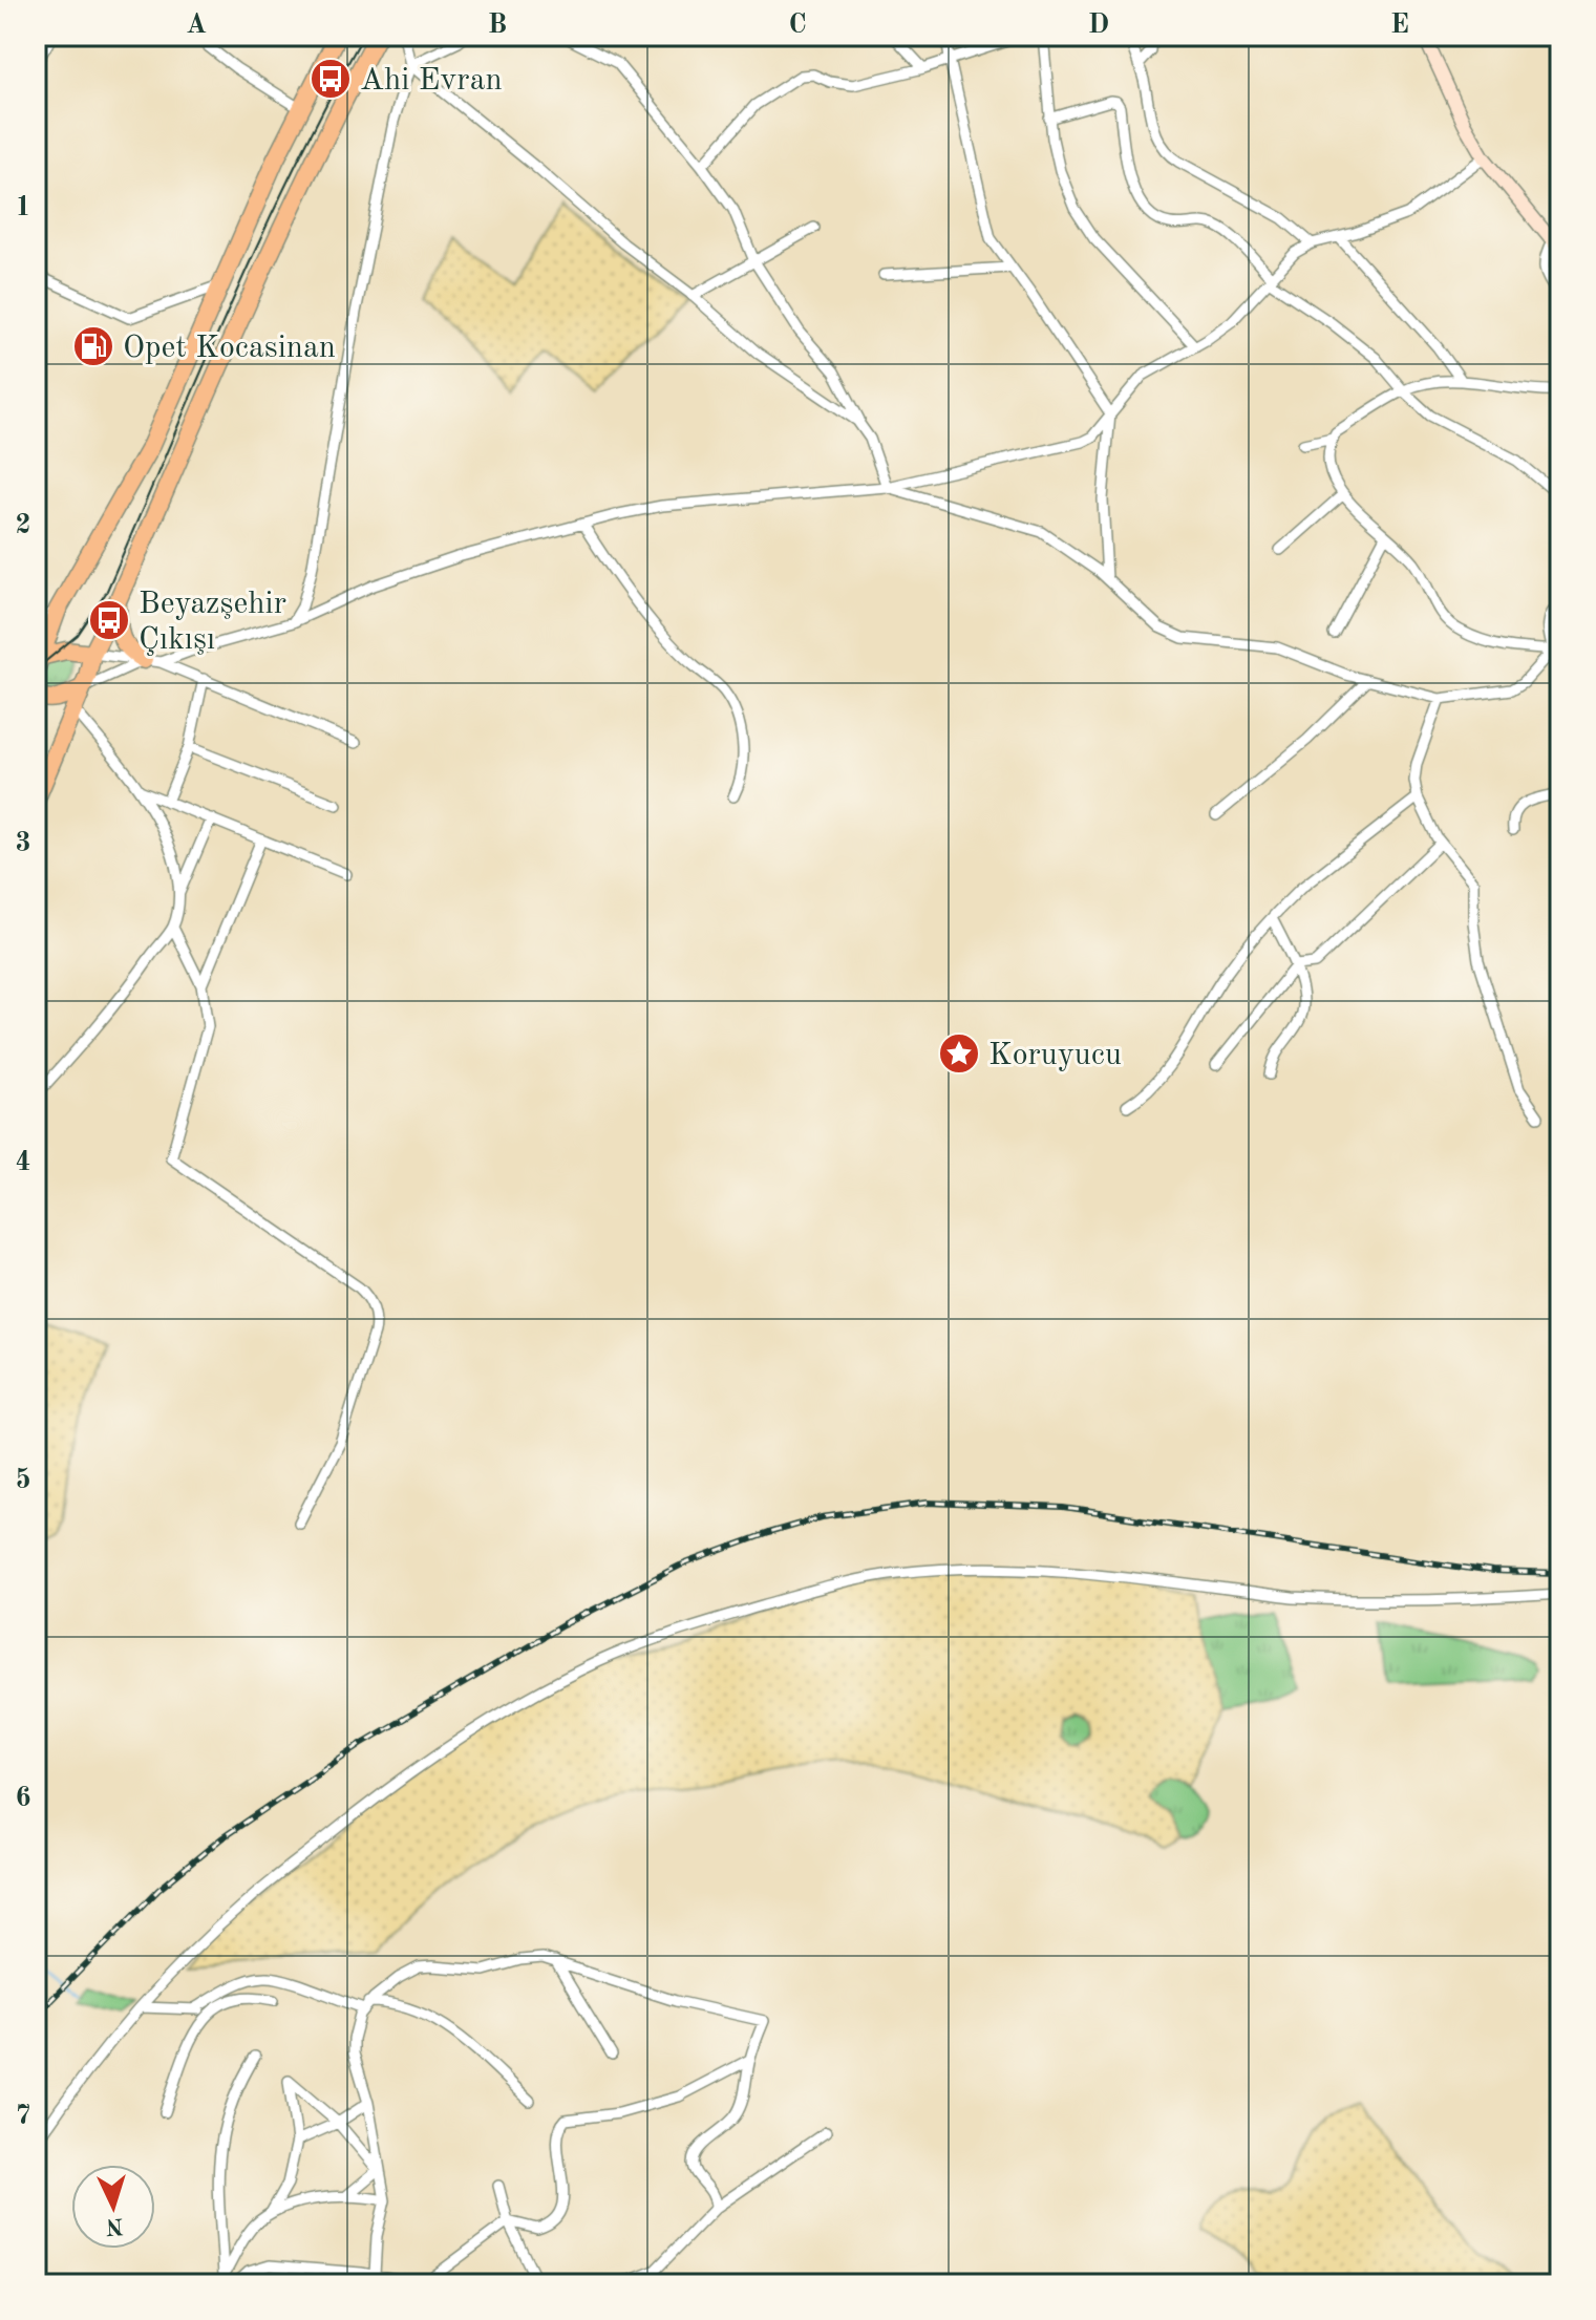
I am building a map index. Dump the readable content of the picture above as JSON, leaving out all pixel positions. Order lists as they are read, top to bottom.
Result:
{
  "places": {
    "bus stop": ["Ahi Evran", "Beyazşehir Çıkışı"],
    "fuel station": ["Opet Kocasinan"],
    "place": ["Koruyucu"]
  },
  "north": "bottom",
  "grid": {
    "columns": [
      "A",
      "B",
      "C",
      "D",
      "E"
    ],
    "rows": [
      "1",
      "2",
      "3",
      "4",
      "5",
      "6",
      "7"
    ]
  }
}
